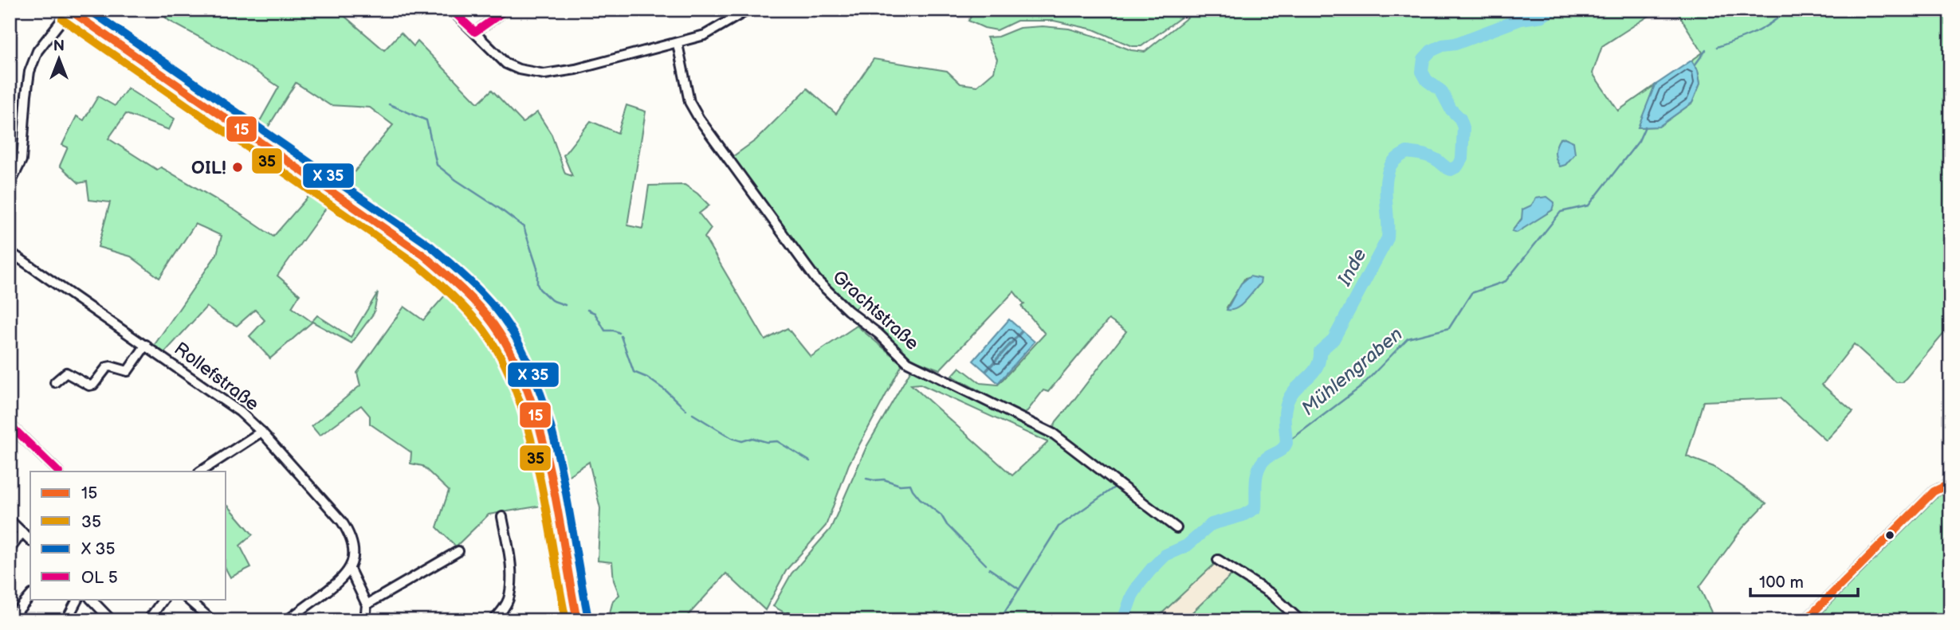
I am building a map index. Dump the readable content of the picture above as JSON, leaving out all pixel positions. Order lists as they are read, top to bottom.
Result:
{
  "streets": {
    "street": ["Grachtstraße", "Rollefstraße"]
  },
  "water": ["Inde", "Mühlengraben"],
  "places": ["OIL!"],
  "lines": ["transit line 15", "transit line 35"],
  "legend": [
    "15",
    "35",
    "X 35",
    "OL 5"
  ],
  "scale_bar": "100 m",
  "north": "top"
}
